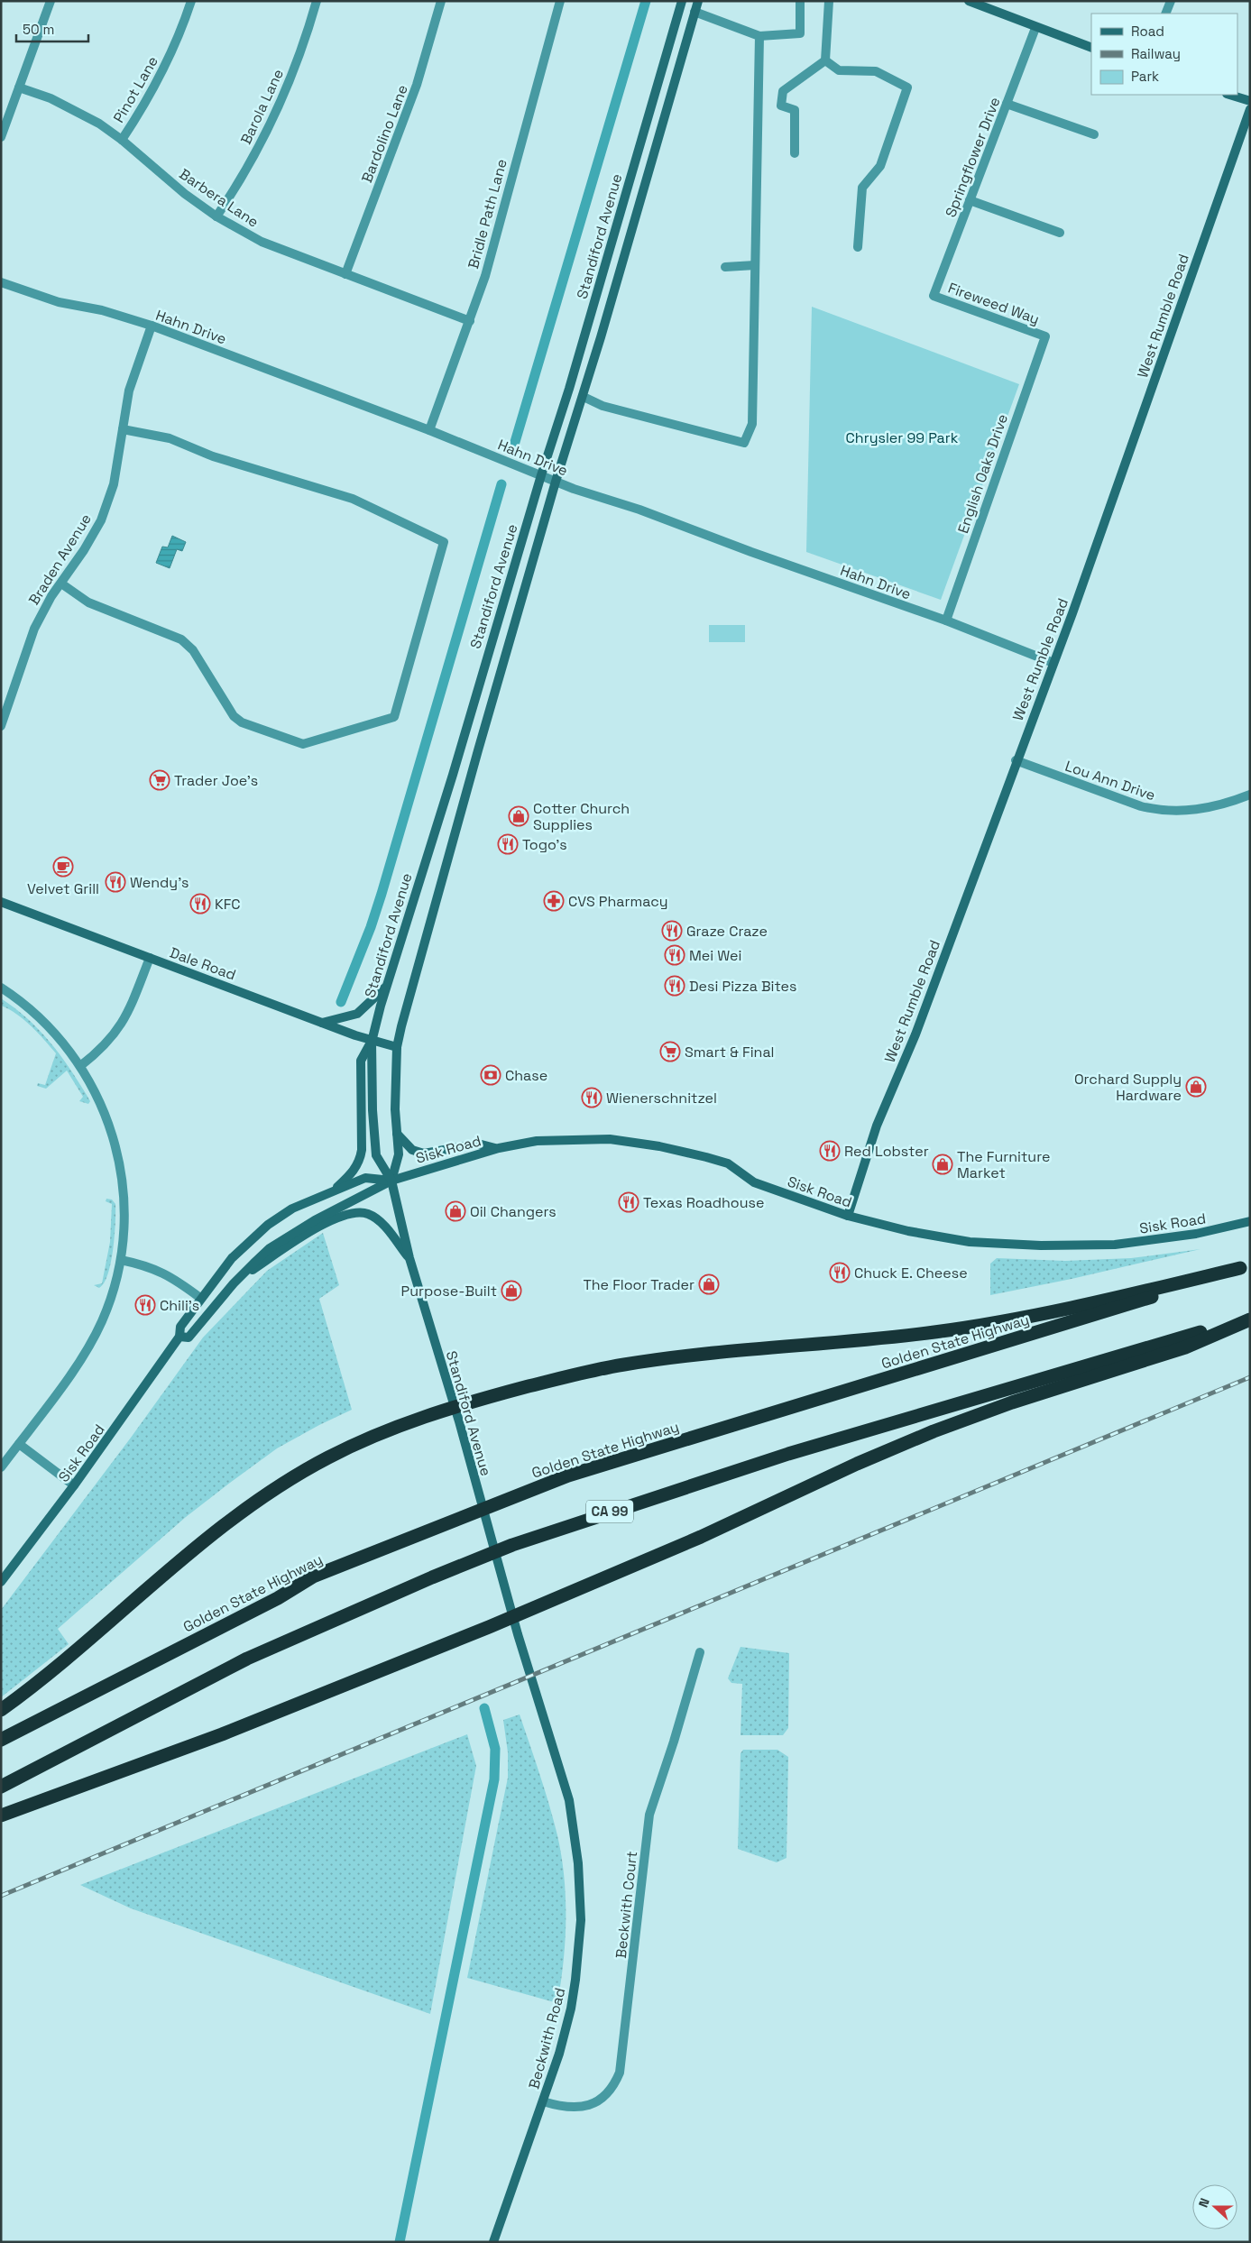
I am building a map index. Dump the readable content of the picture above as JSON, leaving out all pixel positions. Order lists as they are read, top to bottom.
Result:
{
  "streets": {
    "highway": ["Golden State Highway", "CA 99"],
    "main road": [
      "Standiford Avenue",
      "West Rumble Road",
      "Dale Road",
      "Sisk Road",
      "Beckwith Road"
    ],
    "street": [
      "Pinot Lane",
      "Barola Lane",
      "Bardolino Lane",
      "Springflower Drive",
      "Barbera Lane",
      "Bridle Path Lane",
      "Fireweed Way",
      "Hahn Drive",
      "English Oaks Drive",
      "Braden Avenue",
      "Lou Ann Drive",
      "Beckwith Court"
    ]
  },
  "crossings": [
    ["Pinot Lane", "Barbera Lane"],
    ["Barola Lane", "Barbera Lane"],
    ["Bardolino Lane", "Barbera Lane"],
    ["Springflower Drive", "Fireweed Way"],
    ["Barbera Lane", "Bridle Path Lane"],
    ["Bridle Path Lane", "Hahn Drive"],
    ["Standiford Avenue", "Hahn Drive"],
    ["Standiford Avenue", "Dale Road"],
    ["Standiford Avenue", "Sisk Road"],
    ["Standiford Avenue", "Beckwith Road"],
    ["Fireweed Way", "English Oaks Drive"],
    ["West Rumble Road", "Hahn Drive"],
    ["West Rumble Road", "Lou Ann Drive"],
    ["West Rumble Road", "Sisk Road"],
    ["Hahn Drive", "English Oaks Drive"],
    ["Hahn Drive", "Braden Avenue"],
    ["Beckwith Court", "Beckwith Road"]
  ],
  "parks": ["Chrysler 99 Park"],
  "places": {
    "supermarket": ["Trader Joe's", "Smart & Final"],
    "shop": [
      "Cotter Church Supplies",
      "Orchard Supply Hardware",
      "The Furniture Market",
      "Oil Changers",
      "The Floor Trader",
      "Purpose-Built"
    ],
    "restaurant": [
      "Togo's",
      "Wendy's",
      "KFC",
      "Graze Craze",
      "Mei Wei",
      "Desi Pizza Bites",
      "Wienerschnitzel",
      "Red Lobster",
      "Texas Roadhouse",
      "Chuck E. Cheese",
      "Chili's"
    ],
    "cafe": ["Velvet Grill"],
    "pharmacy": ["CVS Pharmacy"],
    "bank": ["Chase"]
  },
  "legend": ["Road", "Railway", "Park"],
  "scale_bar": "50 m",
  "north": "left"
}
